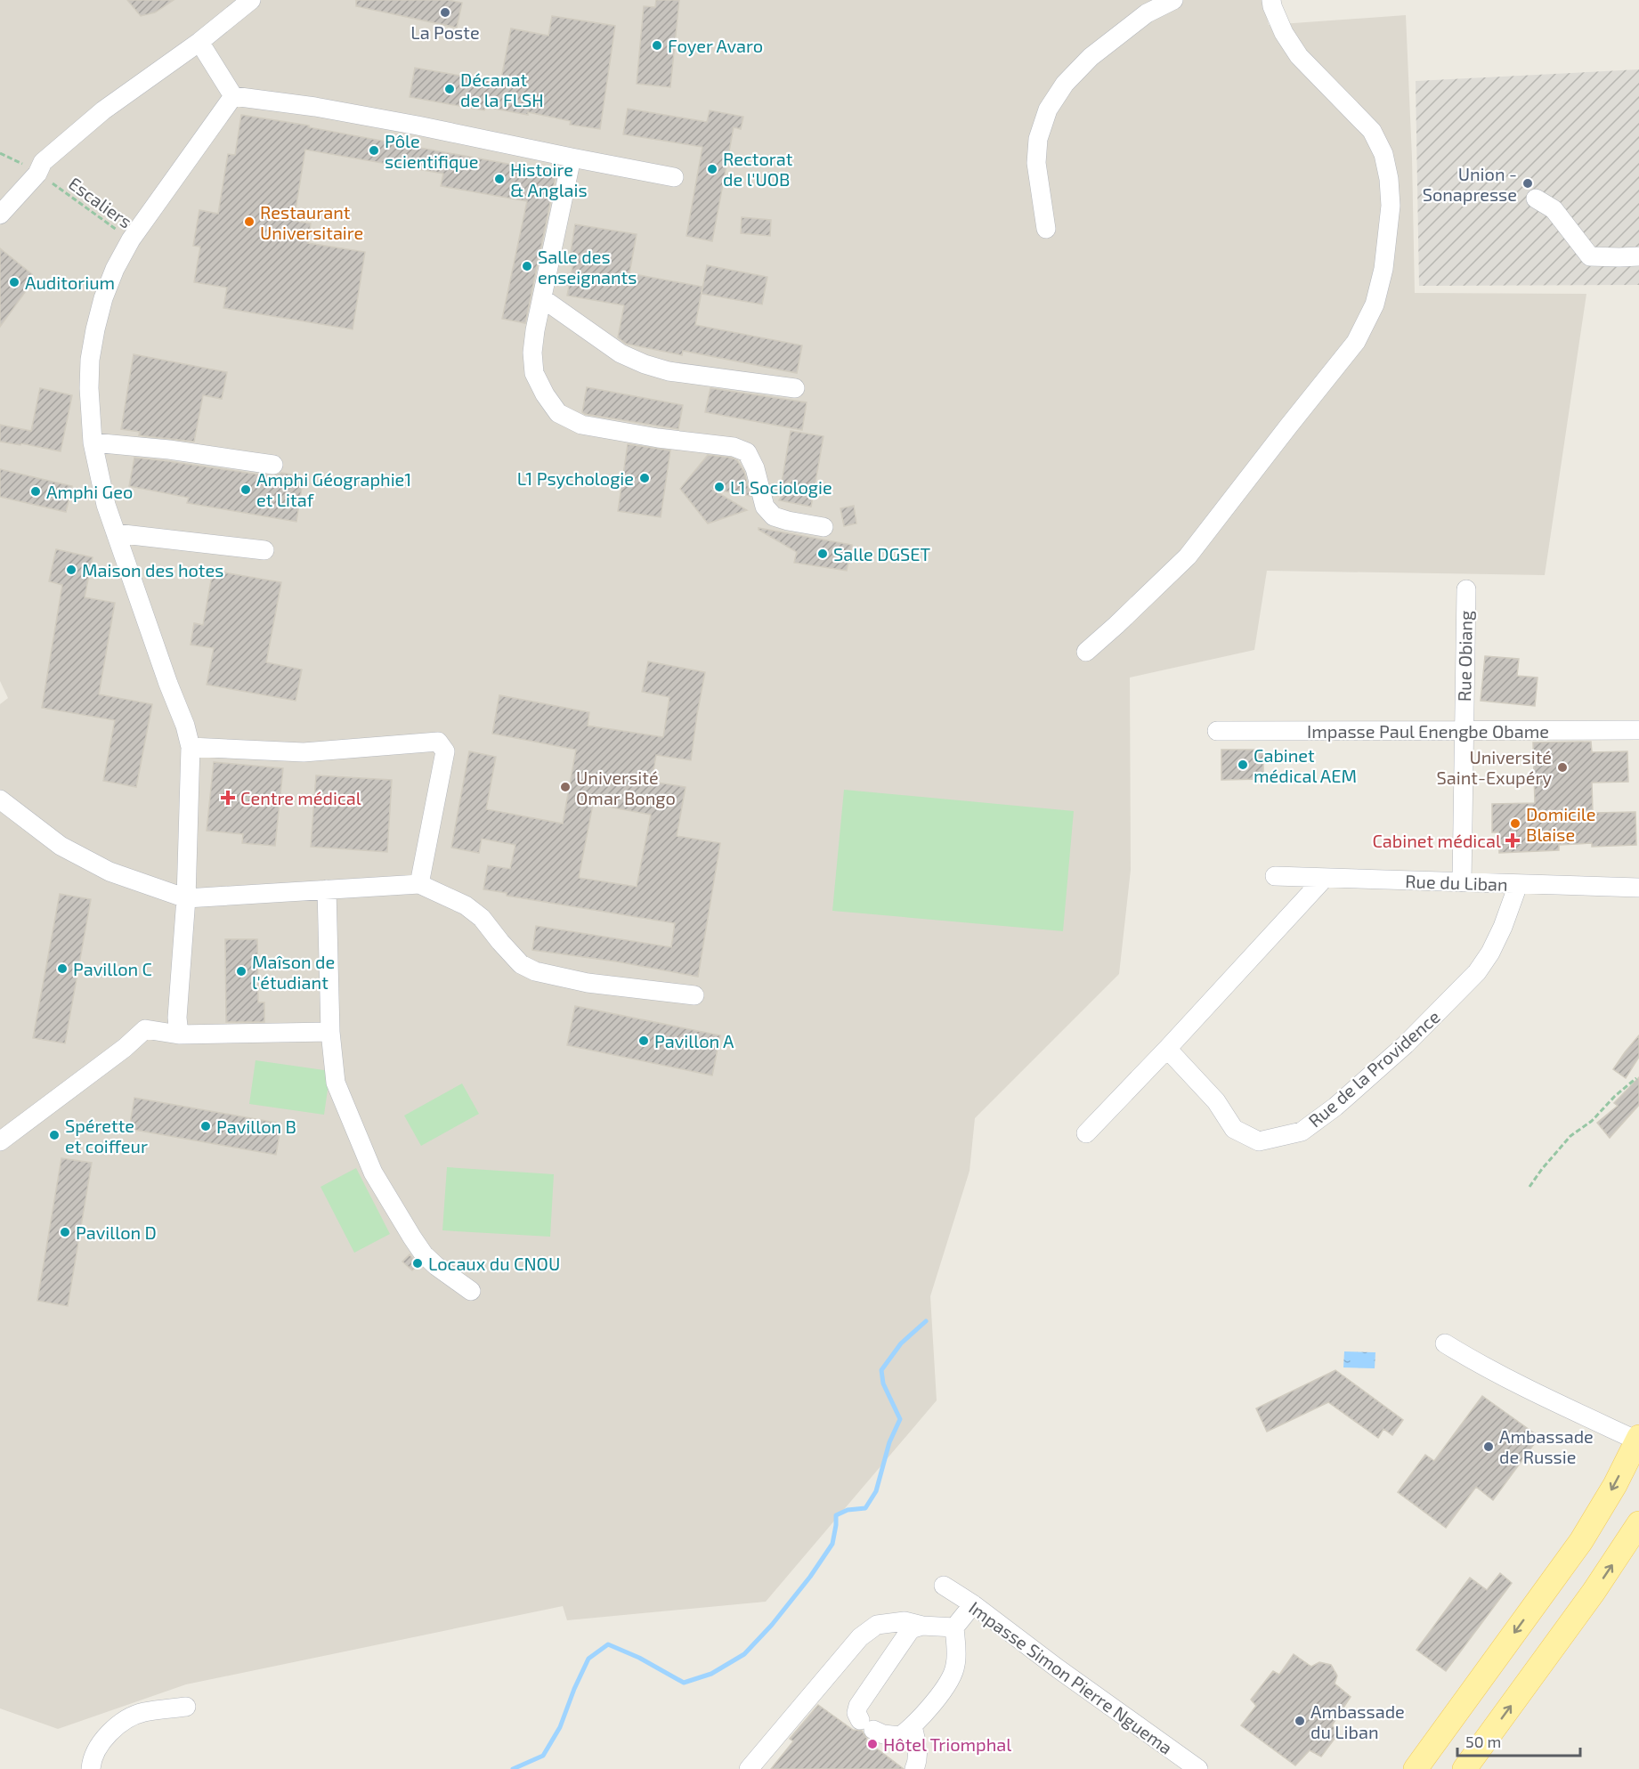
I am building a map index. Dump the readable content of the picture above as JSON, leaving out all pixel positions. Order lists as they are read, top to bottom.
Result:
{
  "streets": {
    "street": [
      "Rue Obiang",
      "Impasse Paul Enengbe Obame",
      "Rue du Liban",
      "Rue de la Providence",
      "Impasse Simon Pierre Nguema"
    ],
    "path": ["Escaliers"]
  },
  "crossings": [
    ["Rue Obiang", "Impasse Paul Enengbe Obame"],
    ["Rue Obiang", "Rue du Liban"],
    ["Rue du Liban", "Rue de la Providence"]
  ],
  "places": {
    "other": [
      "La Poste",
      "Foyer Avaro",
      "Décanat de la FLSH",
      "Pôle scientifique",
      "Rectorat de l'UOB",
      "Histoire & Anglais",
      "Union - Sonapresse",
      "Restaurant Universitaire",
      "Salle des enseignants",
      "Auditorium",
      "L1 Psychologie",
      "L1 Sociologie",
      "Amphi Géographie1 et Litaf",
      "Amphi Geo",
      "Salle DGSET",
      "Maison des hotes",
      "Cabinet médical AEM",
      "Université Saint-Exupéry",
      "Université Omar Bongo",
      "Domicile Blaise",
      "Pavillon C",
      "Maîson de l'étudiant",
      "Pavillon A",
      "Pavillon B",
      "Spérette et coiffeur",
      "Pavillon D",
      "Locaux du CNOU",
      "Ambassade de Russie",
      "Ambassade du Liban",
      "Hôtel Triomphal"
    ],
    "health": ["Centre médical", "Cabinet médical"]
  },
  "scale_bar": "50 m"
}
